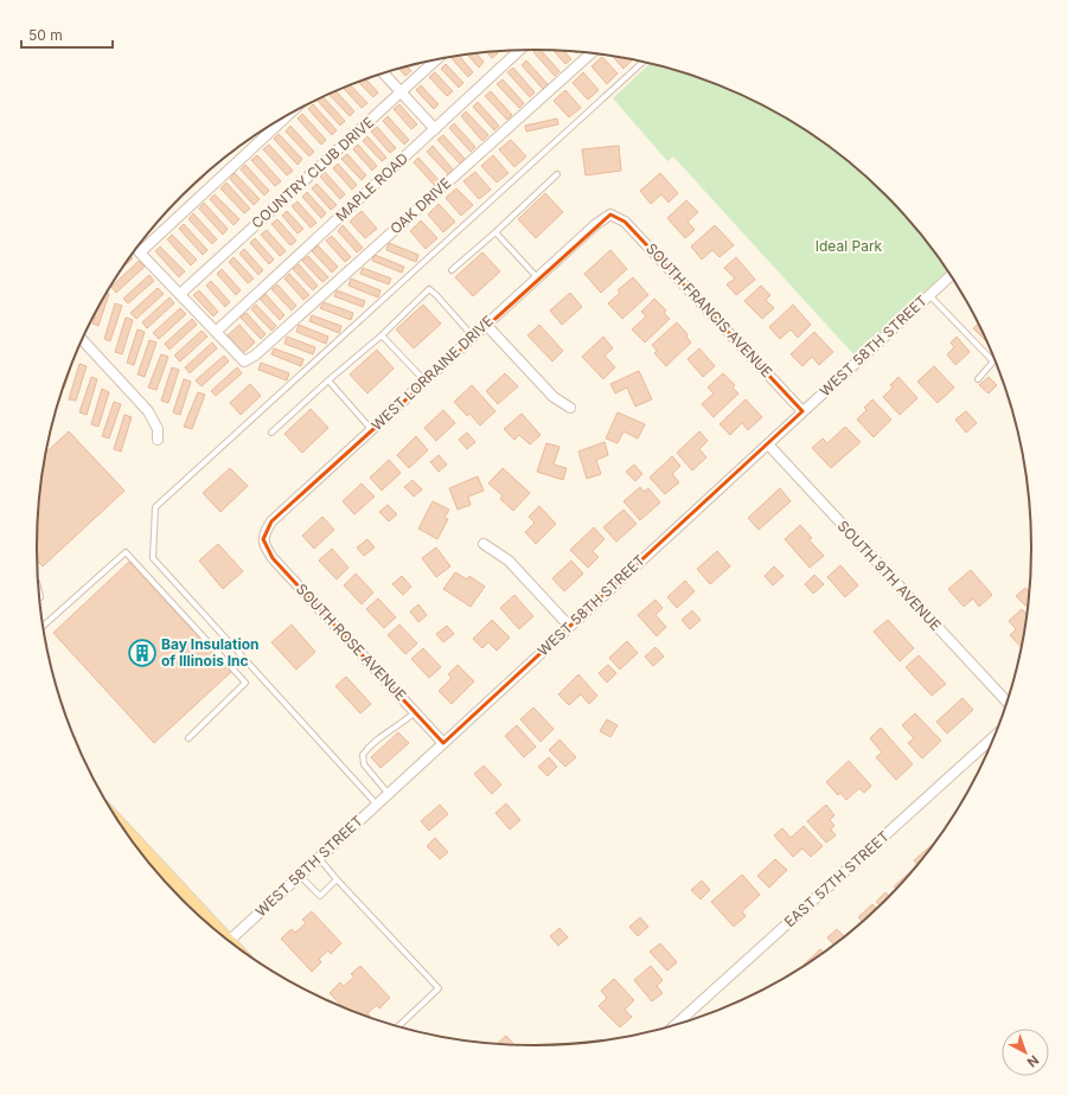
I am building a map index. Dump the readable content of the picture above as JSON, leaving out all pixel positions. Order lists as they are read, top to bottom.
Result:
{
  "streets": {
    "street": [
      "COUNTRY CLUB DRIVE",
      "MAPLE ROAD",
      "OAK DRIVE",
      "SOUTH FRANCIS AVENUE",
      "WEST 58TH STREET",
      "WEST LORRAINE DRIVE",
      "SOUTH 9TH AVENUE",
      "SOUTH ROSE AVENUE",
      "EAST 57TH STREET"
    ]
  },
  "crossings": [
    ["MAPLE ROAD", "OAK DRIVE"],
    ["SOUTH FRANCIS AVENUE", "WEST 58TH STREET"],
    ["SOUTH FRANCIS AVENUE", "WEST LORRAINE DRIVE"],
    ["WEST 58TH STREET", "SOUTH 9TH AVENUE"],
    ["WEST 58TH STREET", "SOUTH ROSE AVENUE"],
    ["WEST LORRAINE DRIVE", "SOUTH ROSE AVENUE"]
  ],
  "parks": ["Ideal Park"],
  "places": {
    "building": ["Bay Insulation of Illinois Inc"]
  },
  "scale_bar": "50 m",
  "north": "bottom right"
}
